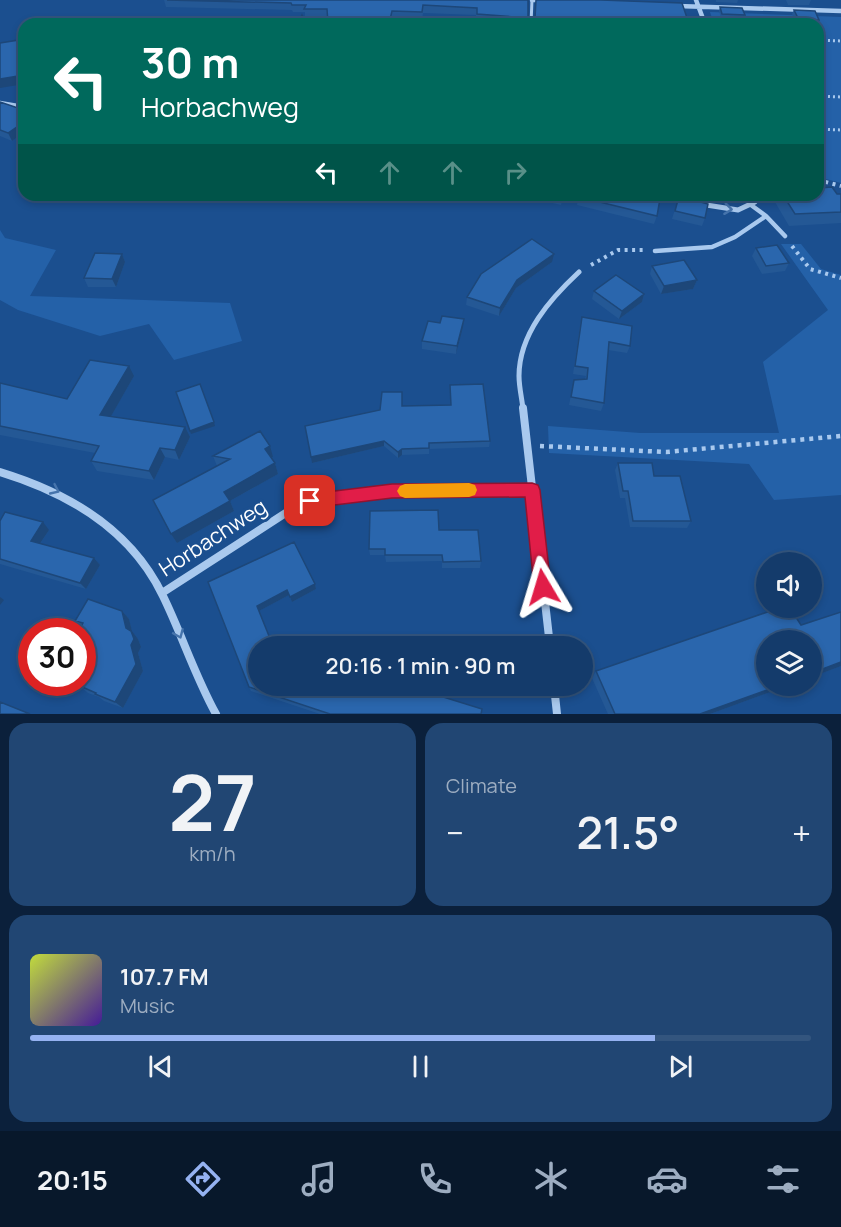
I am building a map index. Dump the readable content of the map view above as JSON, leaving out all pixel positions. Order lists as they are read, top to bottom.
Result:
{
  "streets": {
    "street": ["Horbachweg"]
  },
  "page": {
    "turn": ["30 m", "Horbachweg"],
    "limit": "30",
    "trip": "20:16 · 1 min · 90 m",
    "tile": [
      ["27", "km/h"],
      "Climate"
    ],
    "heat": ["−", "21.5°", "+"],
    "song": ["107.7 FM", "Music"],
    "tabs": "20:15"
  }
}
